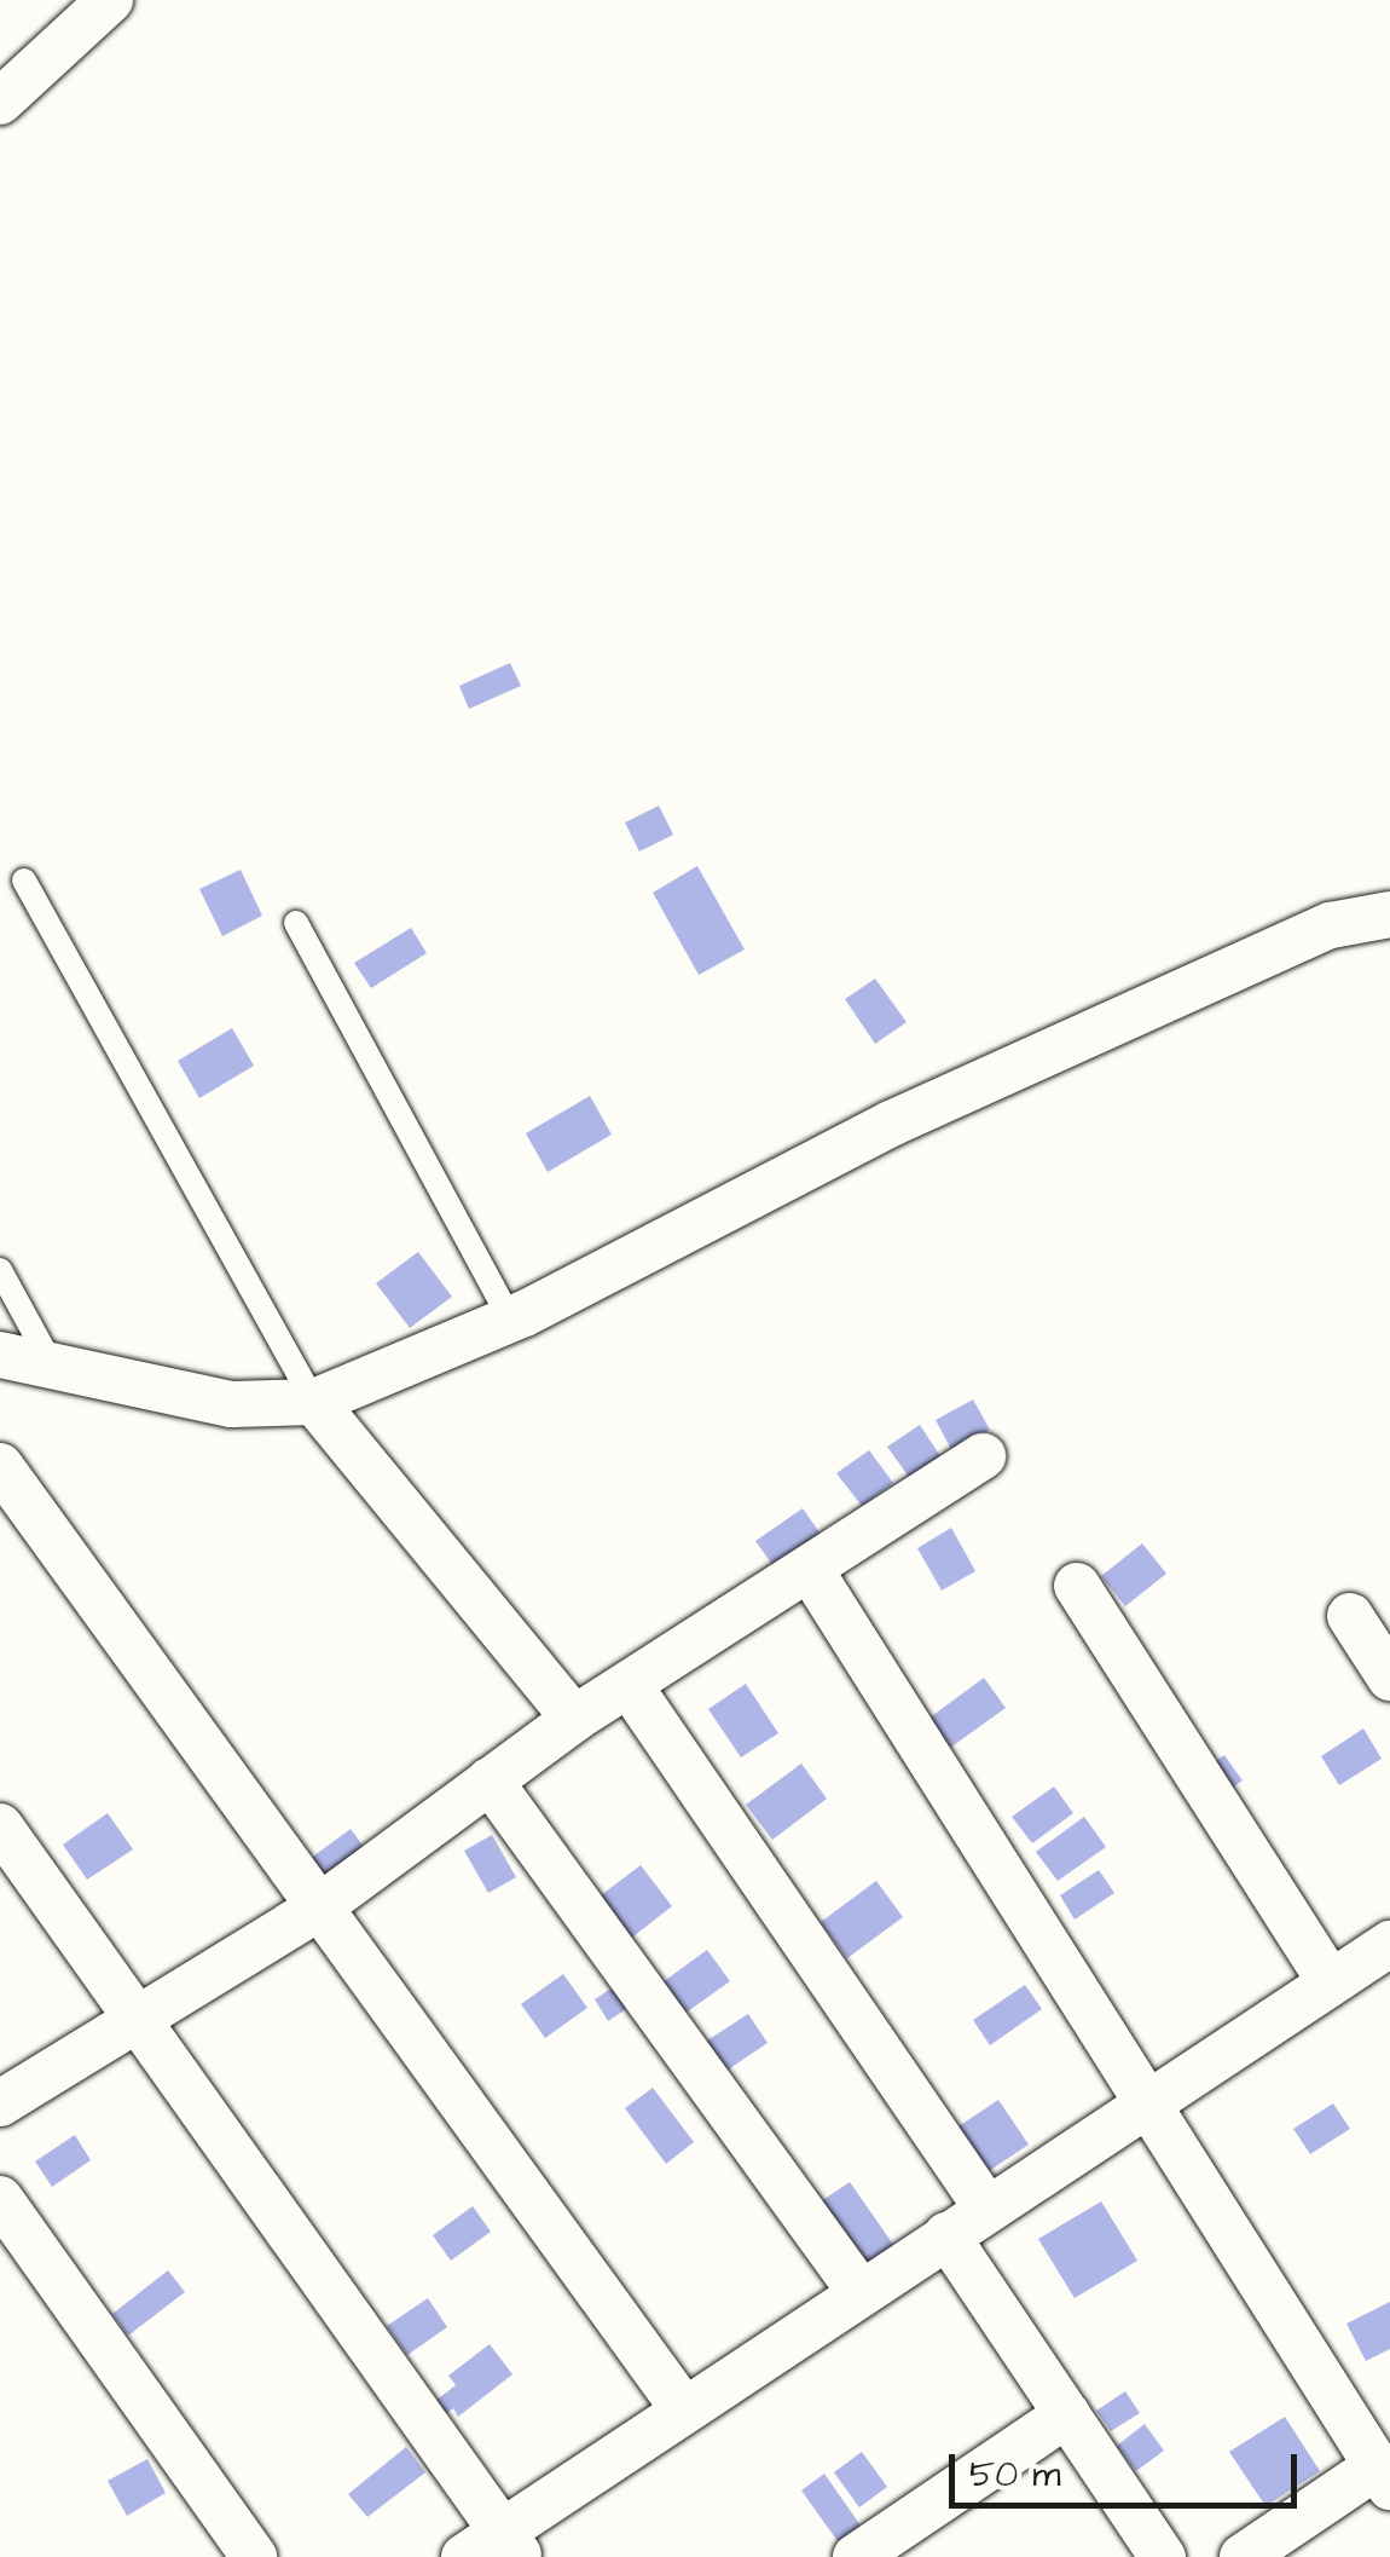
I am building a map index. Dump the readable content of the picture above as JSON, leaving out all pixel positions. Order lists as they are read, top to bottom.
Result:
{
  "scale_bar": "50 m"
}
